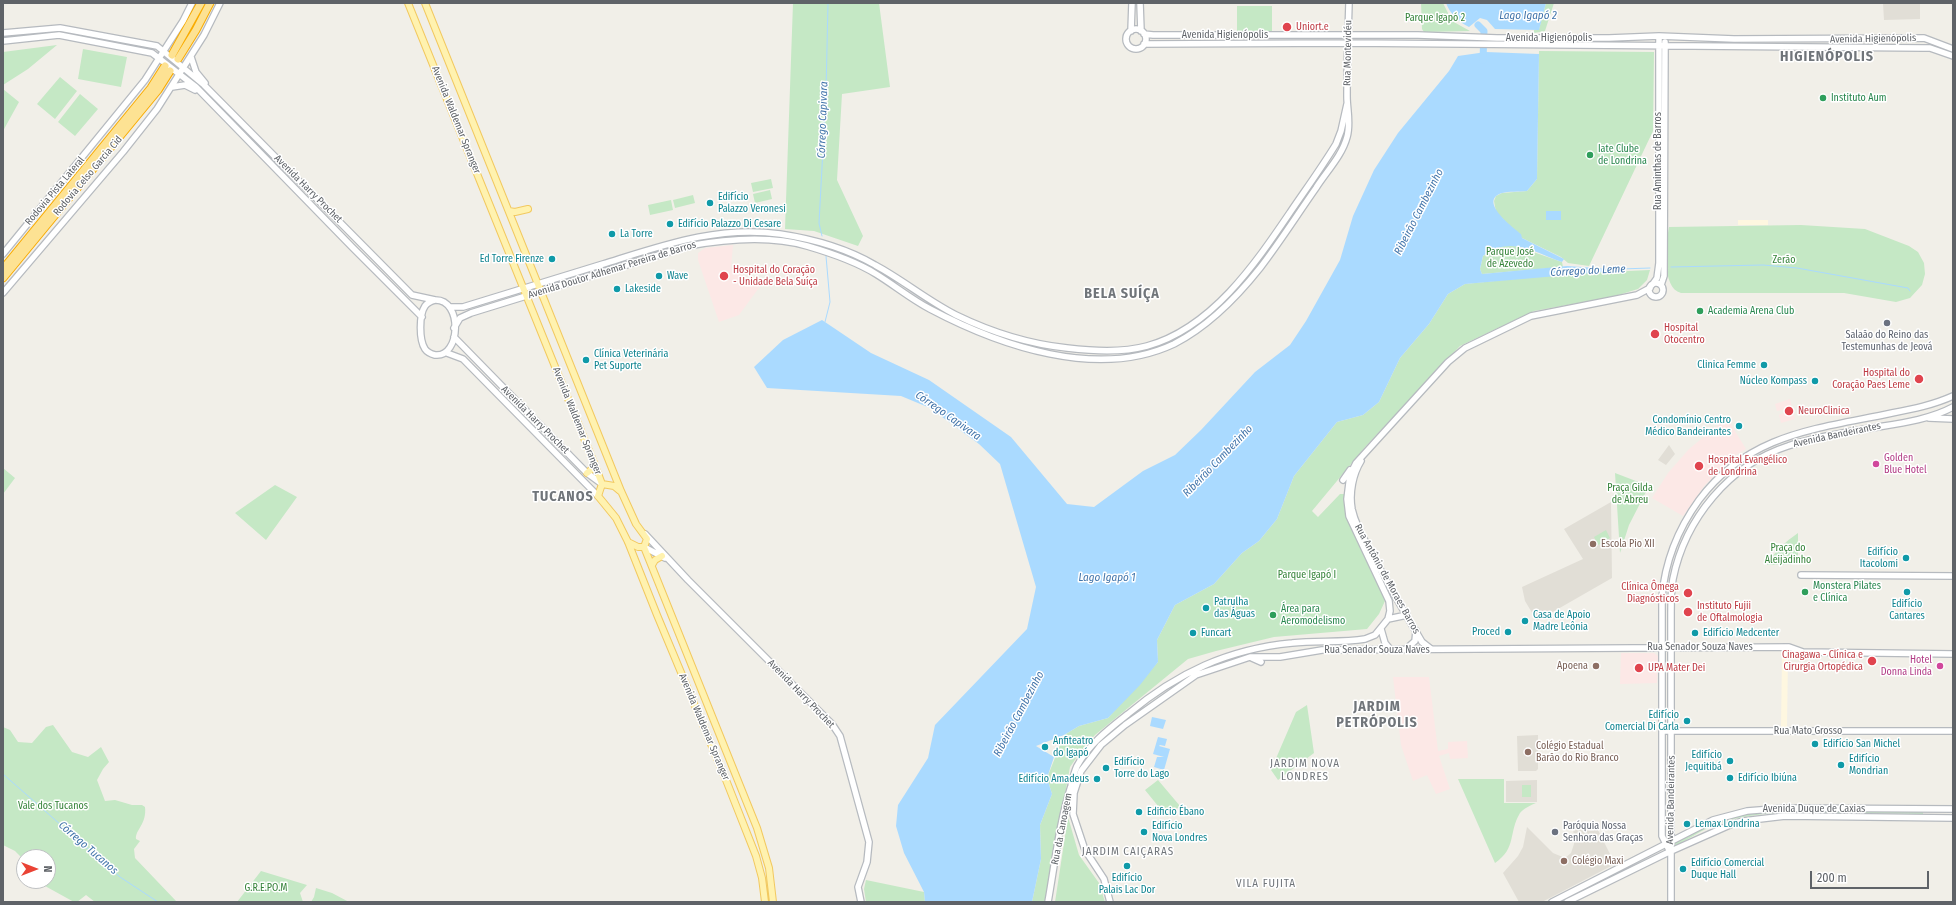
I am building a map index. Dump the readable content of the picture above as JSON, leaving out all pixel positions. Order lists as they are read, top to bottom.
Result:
{
  "streets": {
    "highway": ["Rodovia Celso Garcia Cid"],
    "main road": [
      "Avenida Higienópolis",
      "Rua Montevidéu",
      "Avenida Waldemar Spranger",
      "Rua Aminthas de Barros",
      "Avenida Harry Prochet",
      "Rodovia Pista Lateral",
      "Avenida Doutor Adhemar Pereira de Barros",
      "Avenida Bandeirantes",
      "Rua Antônio de Moraes Barros",
      "Rua Senador Souza Naves",
      "Rua Mato Grosso",
      "Avenida Duque de Caxias",
      "Rua da Canoagem"
    ]
  },
  "crossings": [
    ["Avenida Higienópolis", "Rua Montevidéu"],
    ["Avenida Higienópolis", "Rua Aminthas de Barros"],
    ["Rua Montevidéu", "Avenida Doutor Adhemar Pereira de Barros"],
    ["Avenida Waldemar Spranger", "Avenida Harry Prochet"],
    ["Avenida Waldemar Spranger", "Avenida Doutor Adhemar Pereira de Barros"],
    ["Avenida Harry Prochet", "Avenida Doutor Adhemar Pereira de Barros"],
    ["Avenida Bandeirantes", "Rua Senador Souza Naves"],
    ["Avenida Bandeirantes", "Rua Mato Grosso"],
    ["Avenida Bandeirantes", "Avenida Duque de Caxias"],
    ["Rua Antônio de Moraes Barros", "Rua Senador Souza Naves"],
    ["Rua Antônio de Moraes Barros", "Rua da Canoagem"],
    ["Rua Senador Souza Naves", "Rua da Canoagem"]
  ],
  "districts": [
    "HIGIENÓPOLIS",
    "BELA SUÍÇA",
    "TUCANOS",
    "JARDIM PETRÓPOLIS",
    "JARDIM NOVA LONDRES",
    "JARDIM CAIÇARAS",
    "VILA FUJITA"
  ],
  "water": [
    "Lago Igapó 2",
    "Córrego Capivara",
    "Ribeirão Cambezinho",
    "Córrego do Leme",
    "Lago Igapó 1",
    "Córrego Tucanos"
  ],
  "parks": [
    "Parque Igapó 2",
    "Parque José de Azevedo",
    "Zerão",
    "Praça Gilda de Abreu",
    "Praça do Aleijadinho",
    "Parque Igapó I",
    "Vale dos Tucanos",
    "G.R.E.PO.M"
  ],
  "places": [
    "Uniort.e",
    "Instituto Aum",
    "Iate Clube de Londrina",
    "Edifício Palazzo Veronesi",
    "Edifício Palazzo Di Cesare",
    "La Torre",
    "Ed Torre Firenze",
    "Wave",
    "Hospital do Coração - Unidade Bela Suíça",
    "Lakeside",
    "Academia Arena Club",
    "Salaão do Reino das Testemunhas de Jeová",
    "Hospital Otocentro",
    "Clínica Veterinária Pet Suporte",
    "Clinica Femme",
    "Hospital do Coração Paes Leme",
    "Núcleo Kompass",
    "NeuroClinica",
    "Condomínio Centro Médico Bandeirantes",
    "Golden Blue Hotel",
    "Hospital Evangélico de Londrina",
    "Escola Pio XII",
    "Edifício Itacolomi",
    "Monstera Pilates e Clínica",
    "Edifício Cantares",
    "Clínica Ômega Diagnósticos",
    "Patrulha das Águas",
    "Instituto Fujii de Oftalmologia",
    "Área para Aeromodelismo",
    "Casa de Apoio Madre Leônia",
    "Proced",
    "Funcart",
    "Edifício Medcenter",
    "Cinagawa - Clínica e Cirurgia Ortopédica",
    "Apoena",
    "Hotel Donna Linda",
    "UPA Mater Dei",
    "Edifício Comercial Di Carla",
    "Edifício San Michel",
    "Anfiteatro do Igapó",
    "Colégio Estadual Barão do Rio Branco",
    "Edifício Jequitibá",
    "Edifício Mondrian",
    "Edifício Torre do Lago",
    "Edifício Ibiúna",
    "Edifício Amadeus",
    "Edificio Ébano",
    "Lemax Londrina",
    "Edifício Nova Londres",
    "Paróquia Nossa Senhora das Graças",
    "Colégio Maxi",
    "Edifício Palais Lac Dor",
    "Edifício Comercial Duque Hall"
  ],
  "scale_bar": "200 m",
  "north": "right"
}
